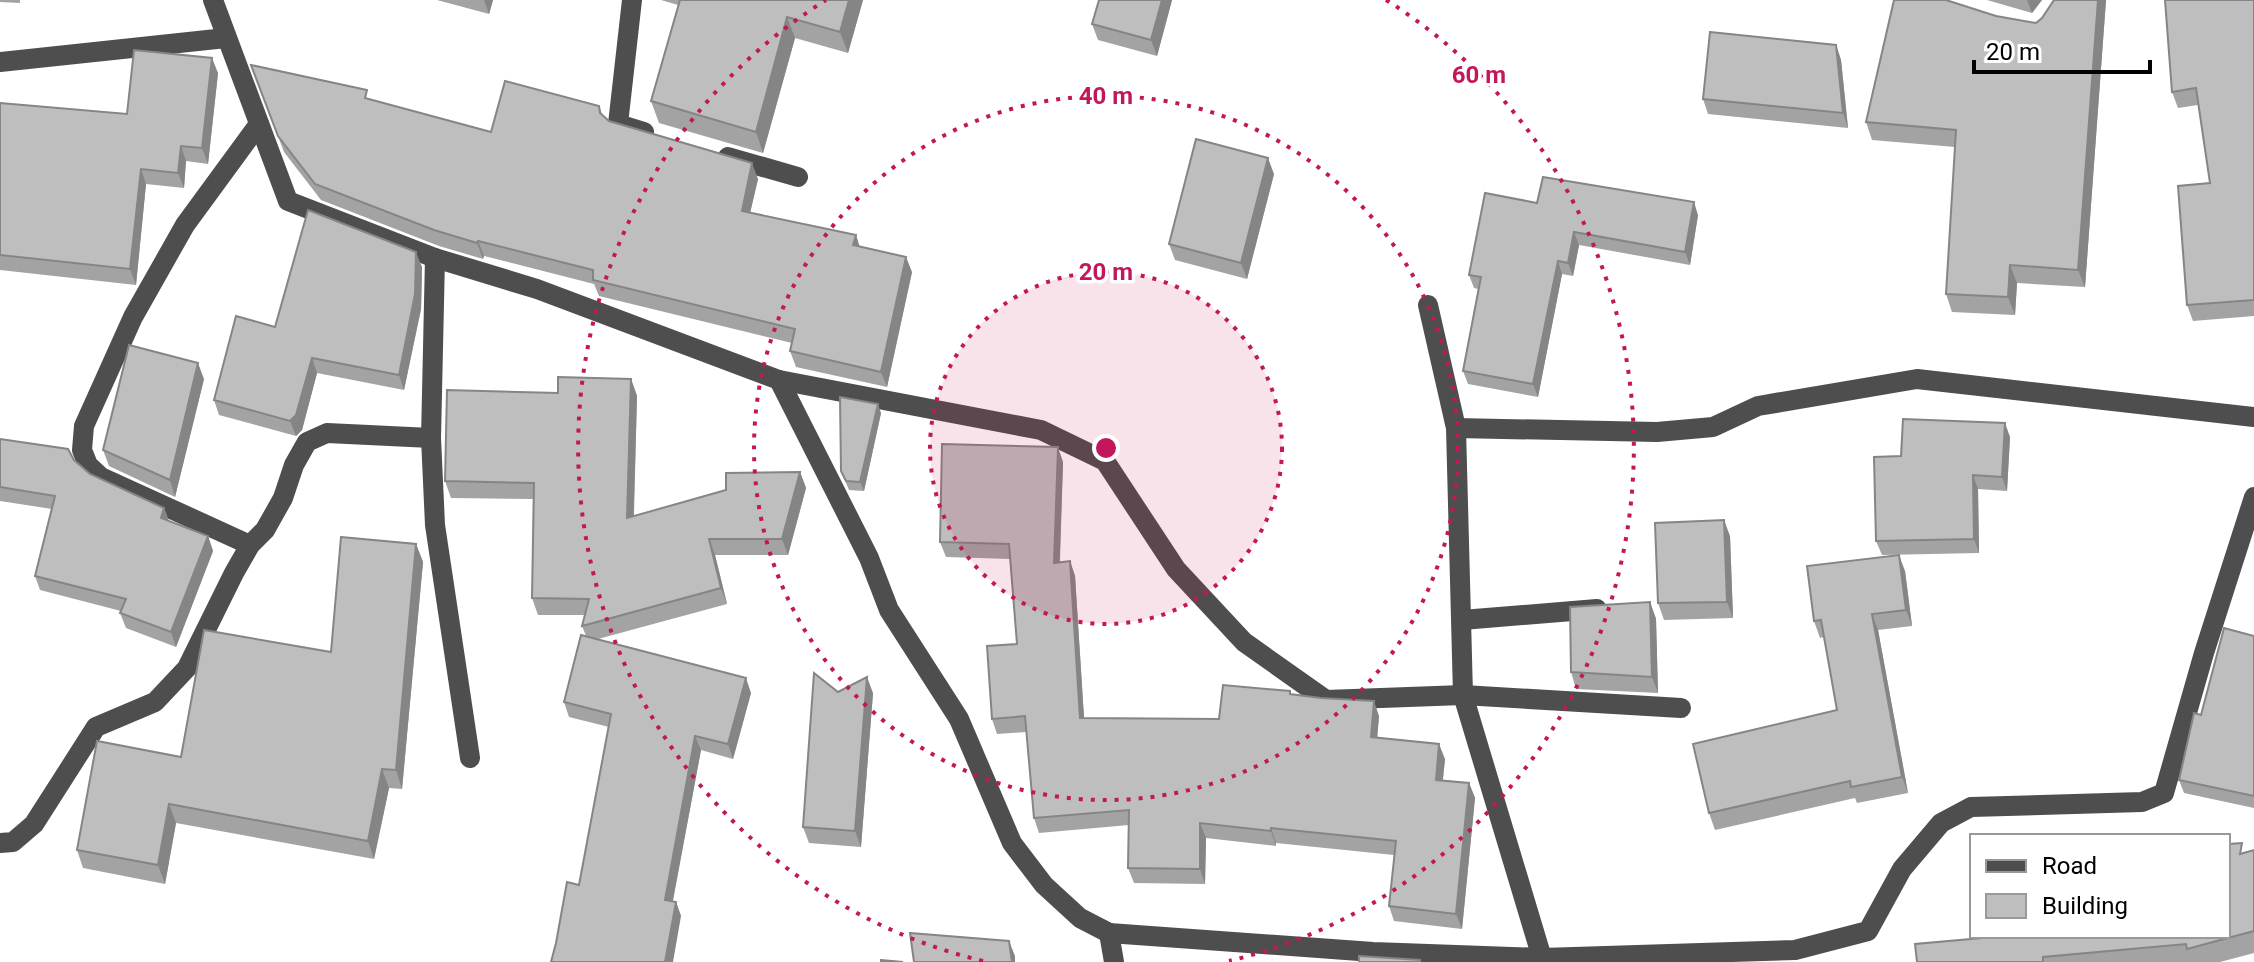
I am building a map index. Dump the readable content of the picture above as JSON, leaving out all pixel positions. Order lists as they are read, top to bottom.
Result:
{
  "legend": ["Road", "Building"],
  "scale_bar": "20 m",
  "rings": ["60 m", "40 m", "20 m"]
}
